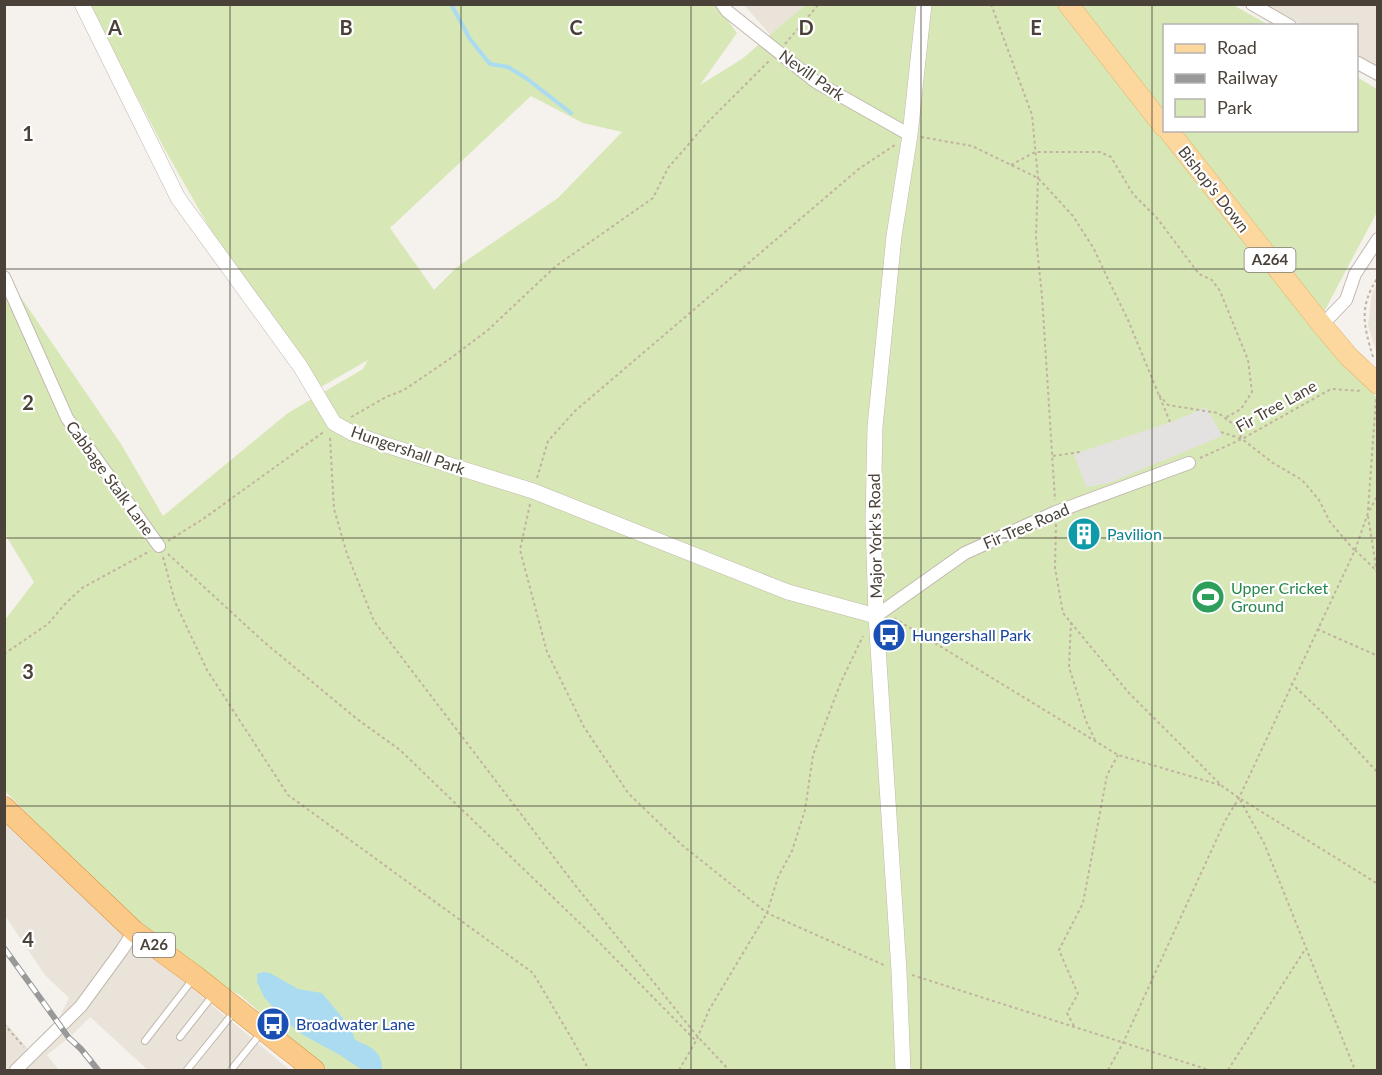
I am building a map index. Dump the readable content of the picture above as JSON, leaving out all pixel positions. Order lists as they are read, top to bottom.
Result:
{
  "streets": {
    "highway": ["A26"],
    "main road": ["Bishop's Down", "A264"],
    "street": [
      "Nevill Park",
      "Hungershall Park",
      "Cabbage Stalk Lane",
      "Fir Tree Road",
      "Major York's Road"
    ],
    "path": ["Fir Tree Lane"]
  },
  "crossings": [
    ["Nevill Park", "Major York's Road"],
    ["Bishop's Down", "Fir Tree Lane"],
    ["Fir Tree Lane", "Fir Tree Road"],
    ["Hungershall Park", "Fir Tree Road"],
    ["Hungershall Park", "Major York's Road"],
    ["Fir Tree Road", "Major York's Road"]
  ],
  "places": {
    "building": ["Pavilion"],
    "sports": ["Upper Cricket Ground"],
    "bus stop": ["Hungershall Park", "Broadwater Lane"]
  },
  "legend": ["Road", "Railway", "Park"],
  "grid": {
    "columns": [
      "A",
      "B",
      "C",
      "D",
      "E"
    ],
    "rows": [
      "1",
      "2",
      "3",
      "4"
    ]
  }
}
